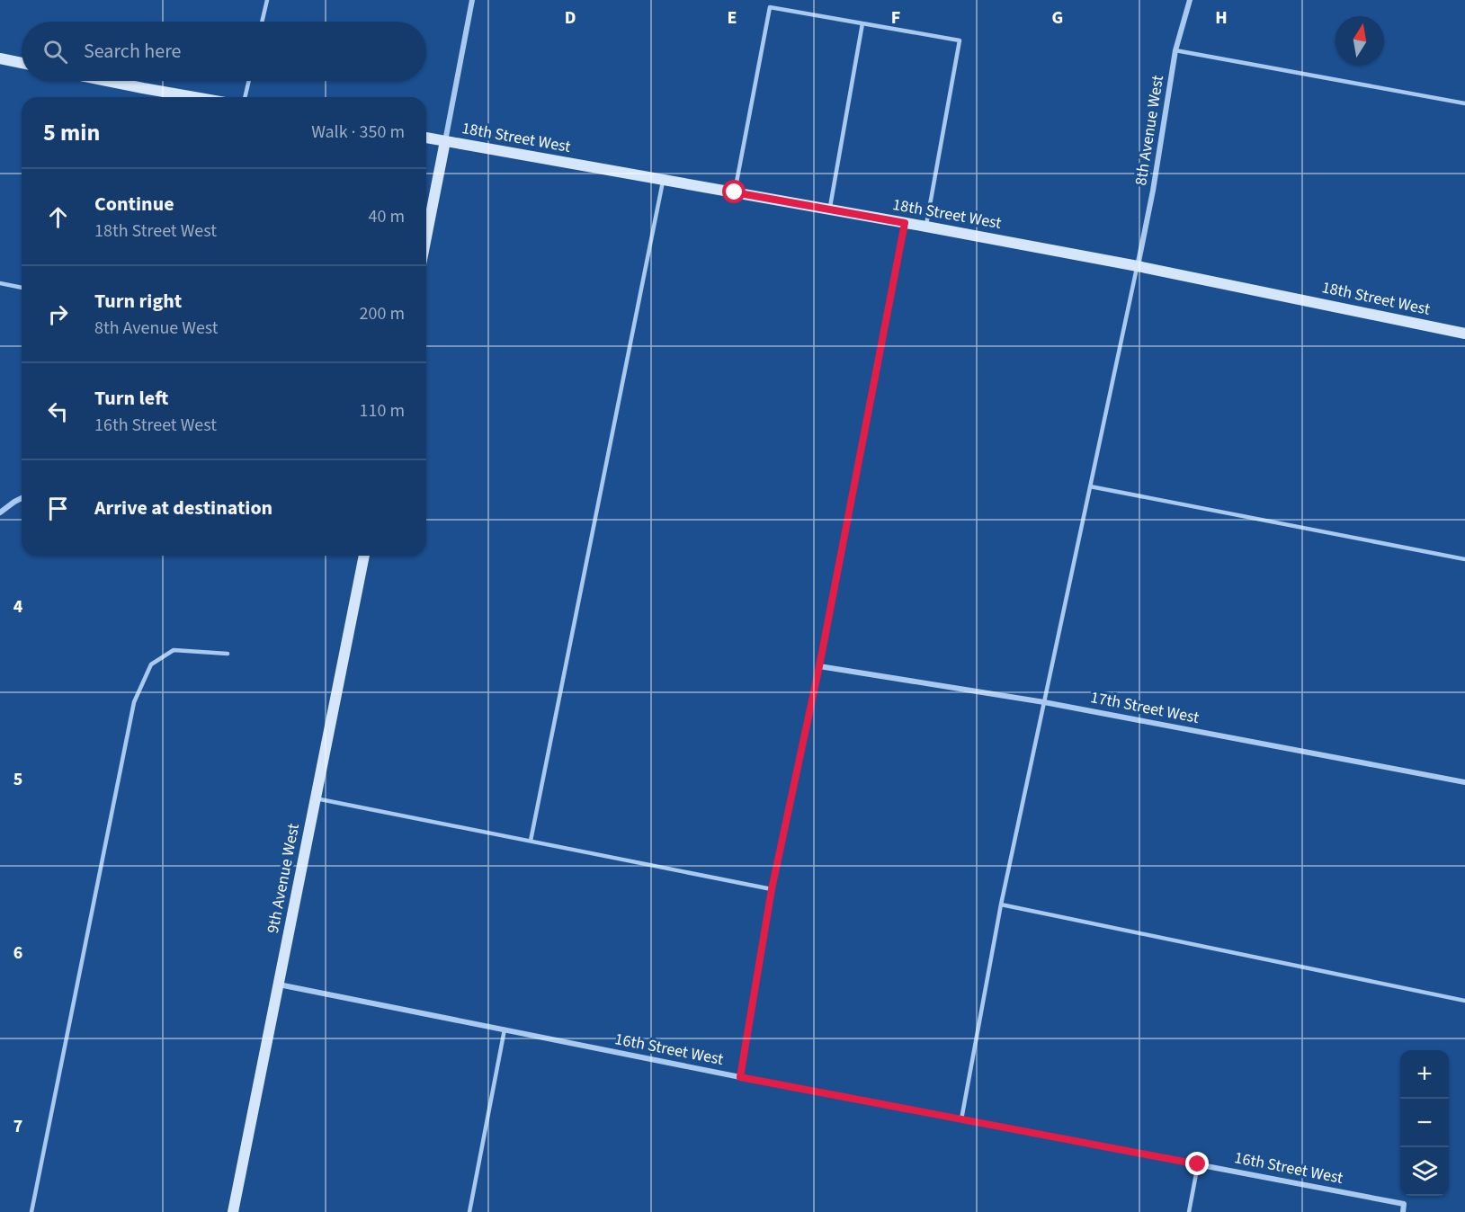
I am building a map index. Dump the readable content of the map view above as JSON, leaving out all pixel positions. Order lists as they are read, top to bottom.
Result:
{
  "streets": {
    "street": [
      "8th Avenue West",
      "18th Street West",
      "17th Street West",
      "9th Avenue West",
      "16th Street West"
    ]
  },
  "crossings": [
    ["8th Avenue West", "18th Street West"],
    ["9th Avenue West", "16th Street West"]
  ],
  "north": "top",
  "page": {
    "search": "Search here",
    "heading": ["5 min", "Walk · 350 m"],
    "list": [
      ["Continue", "18th Street West", "40 m"],
      ["Turn right", "8th Avenue West", "200 m"],
      ["Turn left", "16th Street West", "110 m"],
      "Arrive at destination"
    ],
    "map_buttons": ["+", "−"]
  },
  "grid": {
    "columns": [
      "D",
      "E",
      "F",
      "G",
      "H"
    ],
    "rows": [
      "4",
      "5",
      "6",
      "7"
    ]
  }
}
